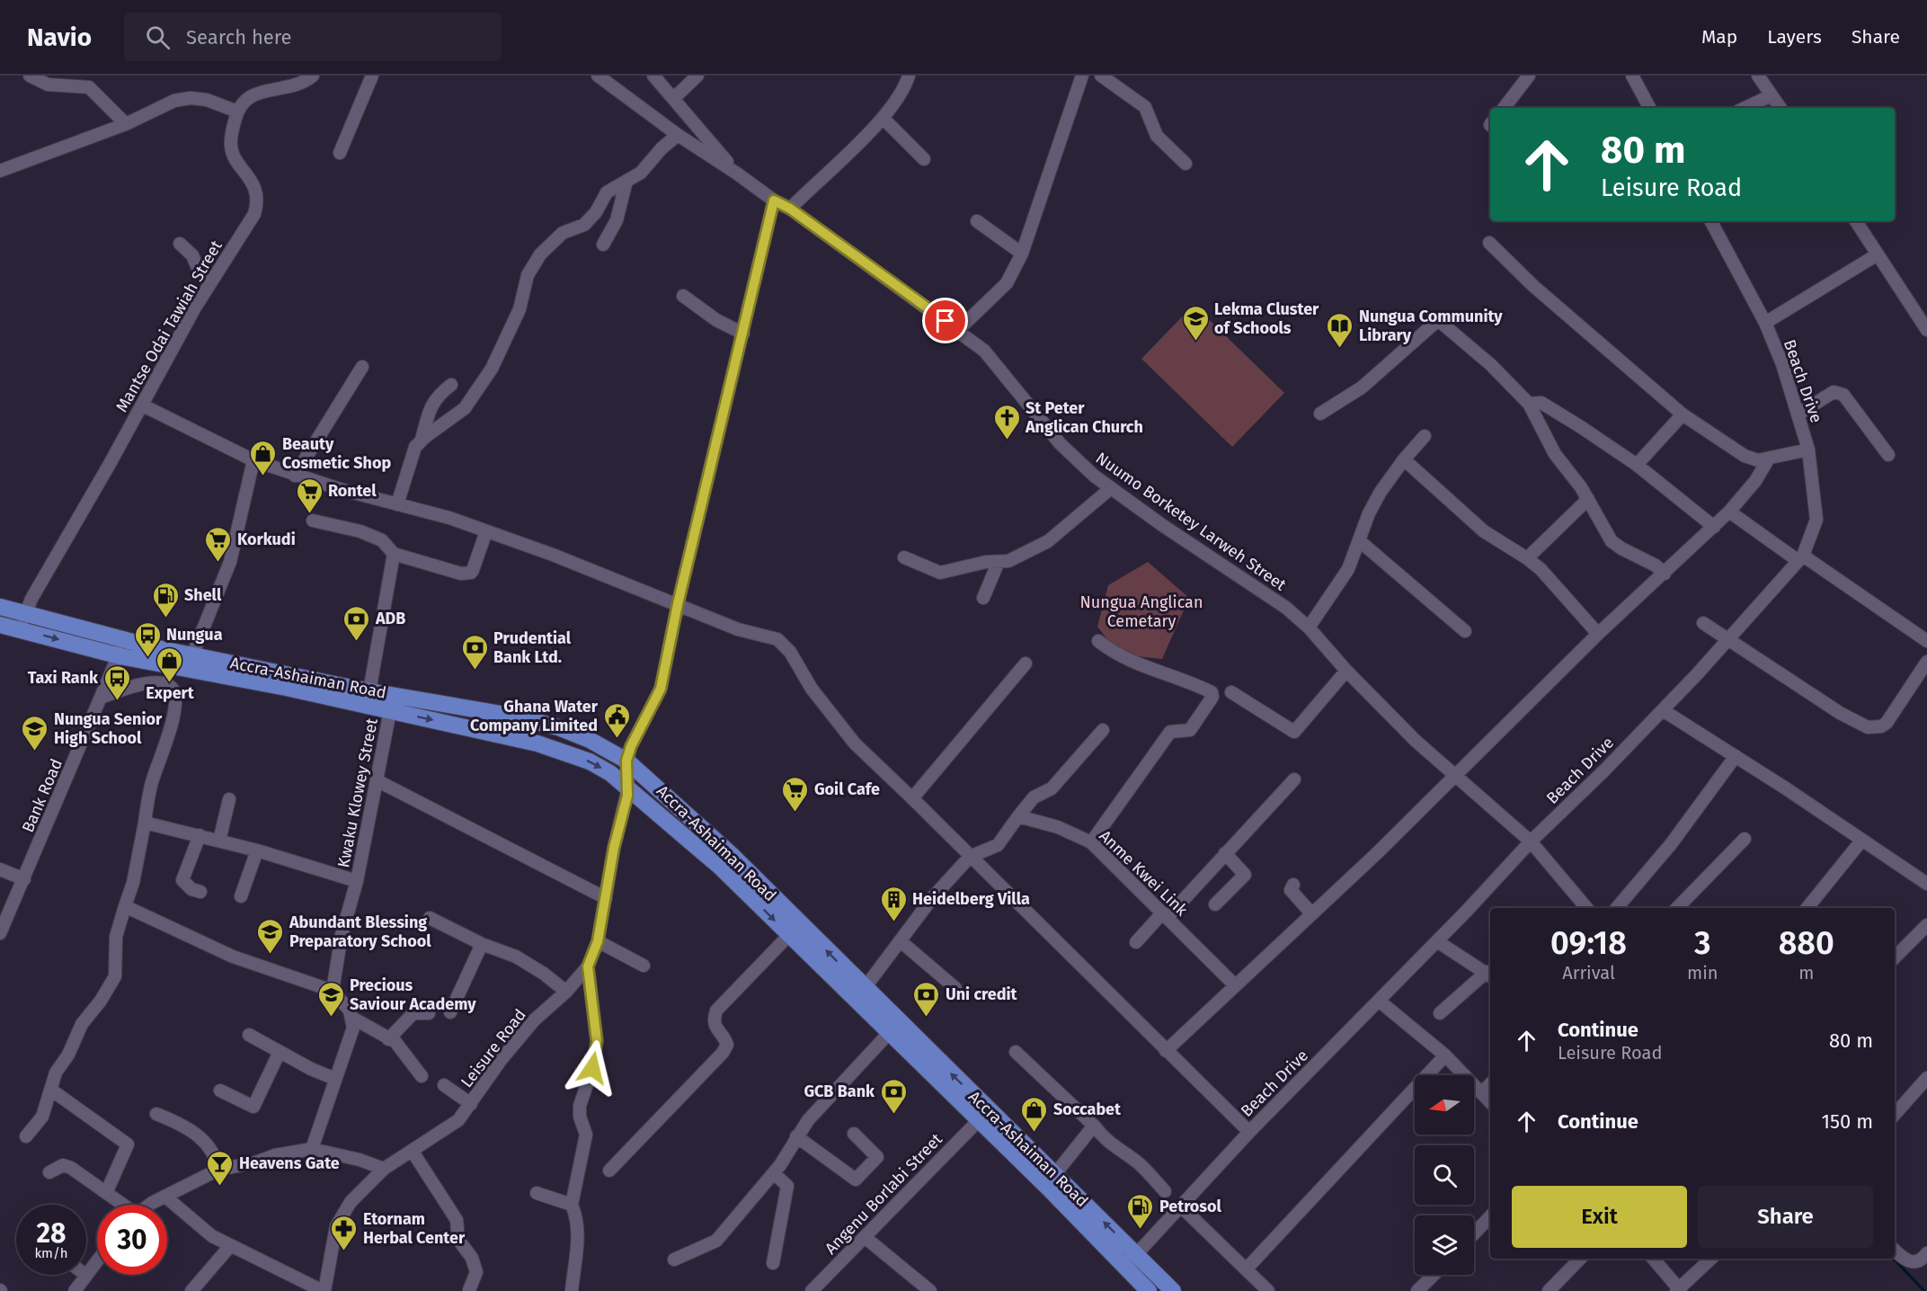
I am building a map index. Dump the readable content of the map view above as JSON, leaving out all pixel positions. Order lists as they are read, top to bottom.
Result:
{
  "streets": {
    "main road": ["Accra-Ashaiman Road"],
    "street": [
      "Mantse Odai Tawiah Street",
      "Beach Drive",
      "Nuumo Borketey Larweh Street",
      "Kwaku Klowey Street",
      "Bank Road",
      "Anme Kwei Link",
      "Leisure Road",
      "Angenu Borlabi Street"
    ]
  },
  "crossings": [
    ["Mantse Odai Tawiah Street", "Accra-Ashaiman Road"],
    ["Beach Drive", "Nuumo Borketey Larweh Street"],
    ["Beach Drive", "Accra-Ashaiman Road"],
    ["Accra-Ashaiman Road", "Kwaku Klowey Street"],
    ["Accra-Ashaiman Road", "Bank Road"],
    ["Accra-Ashaiman Road", "Leisure Road"],
    ["Accra-Ashaiman Road", "Angenu Borlabi Street"]
  ],
  "parks": ["Nungua Anglican Cemetary"],
  "places": {
    "school or university": [
      "Lekma Cluster of Schools",
      "Nungua Senior High School",
      "Abundant Blessing Preparatory School",
      "Precious Saviour Academy"
    ],
    "library": ["Nungua Community Library"],
    "church": ["St Peter Anglican Church"],
    "shop": ["Beauty Cosmetic Shop", "Expert", "Soccabet"],
    "supermarket": ["Rontel", "Korkudi", "Goil Cafe"],
    "fuel station": ["Shell", "Petrosol"],
    "bank": [
      "ADB",
      "Prudential Bank Ltd.",
      "Uni credit",
      "GCB Bank"
    ],
    "bus stop": ["Nungua", "Taxi Rank"],
    "public building": ["Ghana Water Company Limited"],
    "building": ["Heidelberg Villa"],
    "bar": ["Heavens Gate"],
    "pharmacy": ["Etornam Herbal Center"]
  },
  "north": "left",
  "page": {
    "header": "Navio",
    "search": "Search here",
    "nav": ["Map", "Layers", "Share"],
    "turn": ["80 m", "Leisure Road"],
    "eta": [
      "09:18",
      "Arrival",
      "3",
      "min",
      "880",
      "m"
    ],
    "list": [
      {
        "name": "Continue",
        "note": "Leisure Road",
        "value": "80 m"
      },
      {
        "name": "Continue",
        "value": "150 m"
      }
    ],
    "buttons": ["Exit", "Share"],
    "speed": "28 km/h",
    "limit": "30"
  }
}
